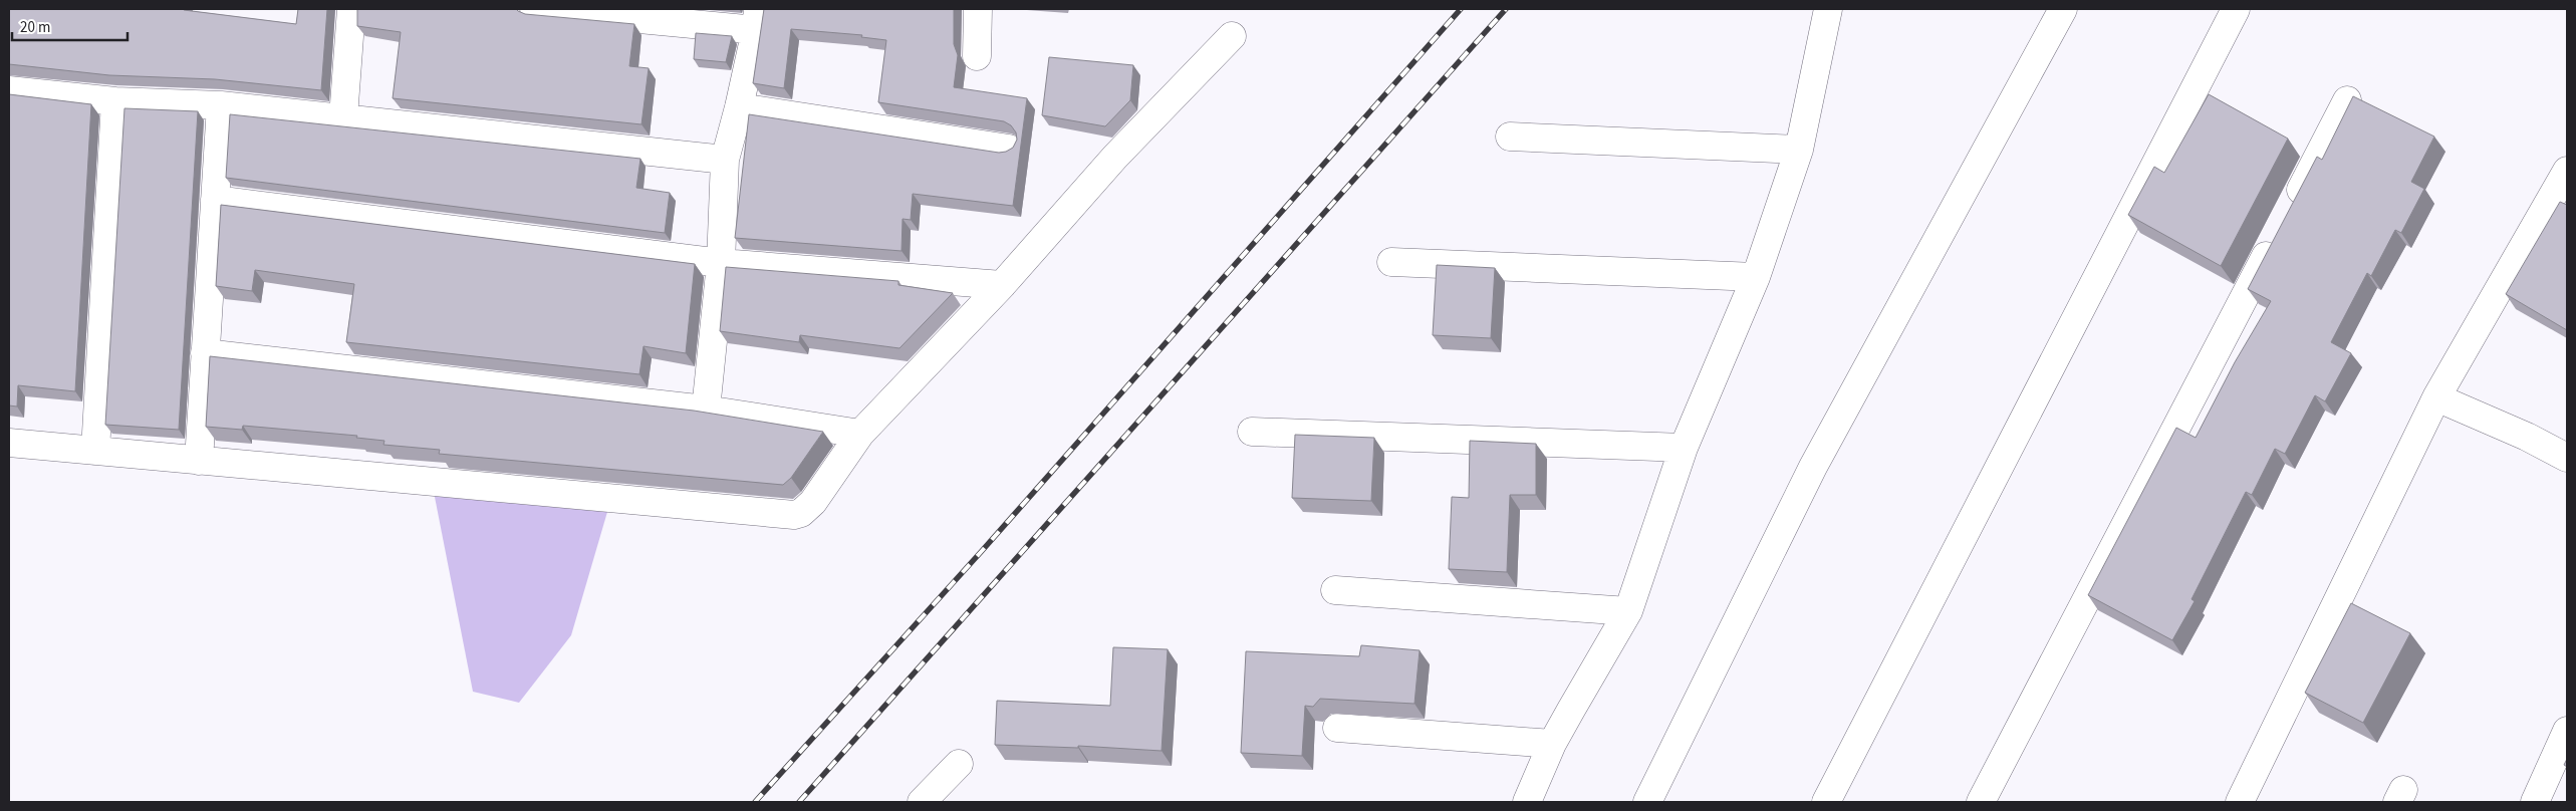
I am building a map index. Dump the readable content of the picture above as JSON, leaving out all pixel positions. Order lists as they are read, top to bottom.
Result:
{
  "scale_bar": "20 m"
}
